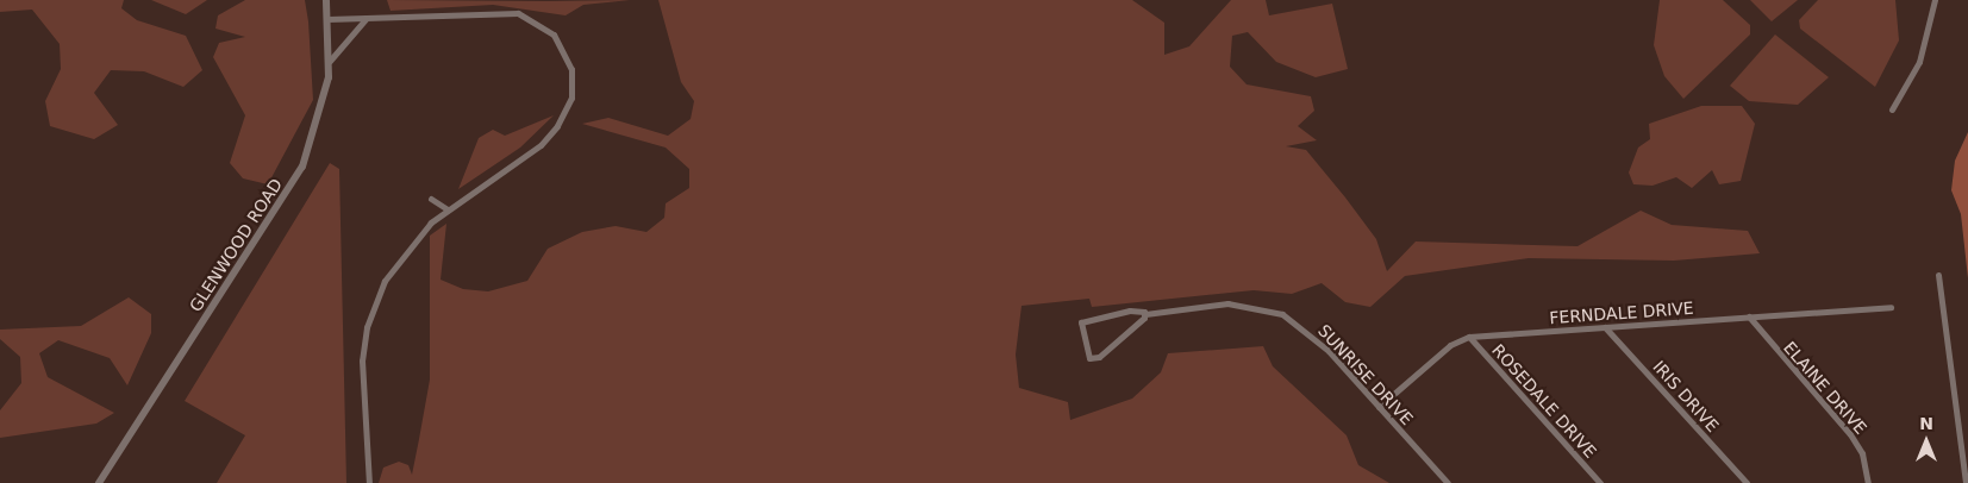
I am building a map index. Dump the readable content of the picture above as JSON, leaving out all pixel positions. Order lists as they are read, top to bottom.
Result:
{
  "streets": {
    "street": [
      "GLENWOOD ROAD",
      "FERNDALE DRIVE",
      "SUNRISE DRIVE",
      "ELAINE DRIVE",
      "IRIS DRIVE",
      "ROSEDALE DRIVE"
    ]
  },
  "crossings": [
    ["FERNDALE DRIVE", "SUNRISE DRIVE"],
    ["FERNDALE DRIVE", "ELAINE DRIVE"],
    ["FERNDALE DRIVE", "IRIS DRIVE"],
    ["FERNDALE DRIVE", "ROSEDALE DRIVE"]
  ],
  "north": "top"
}
